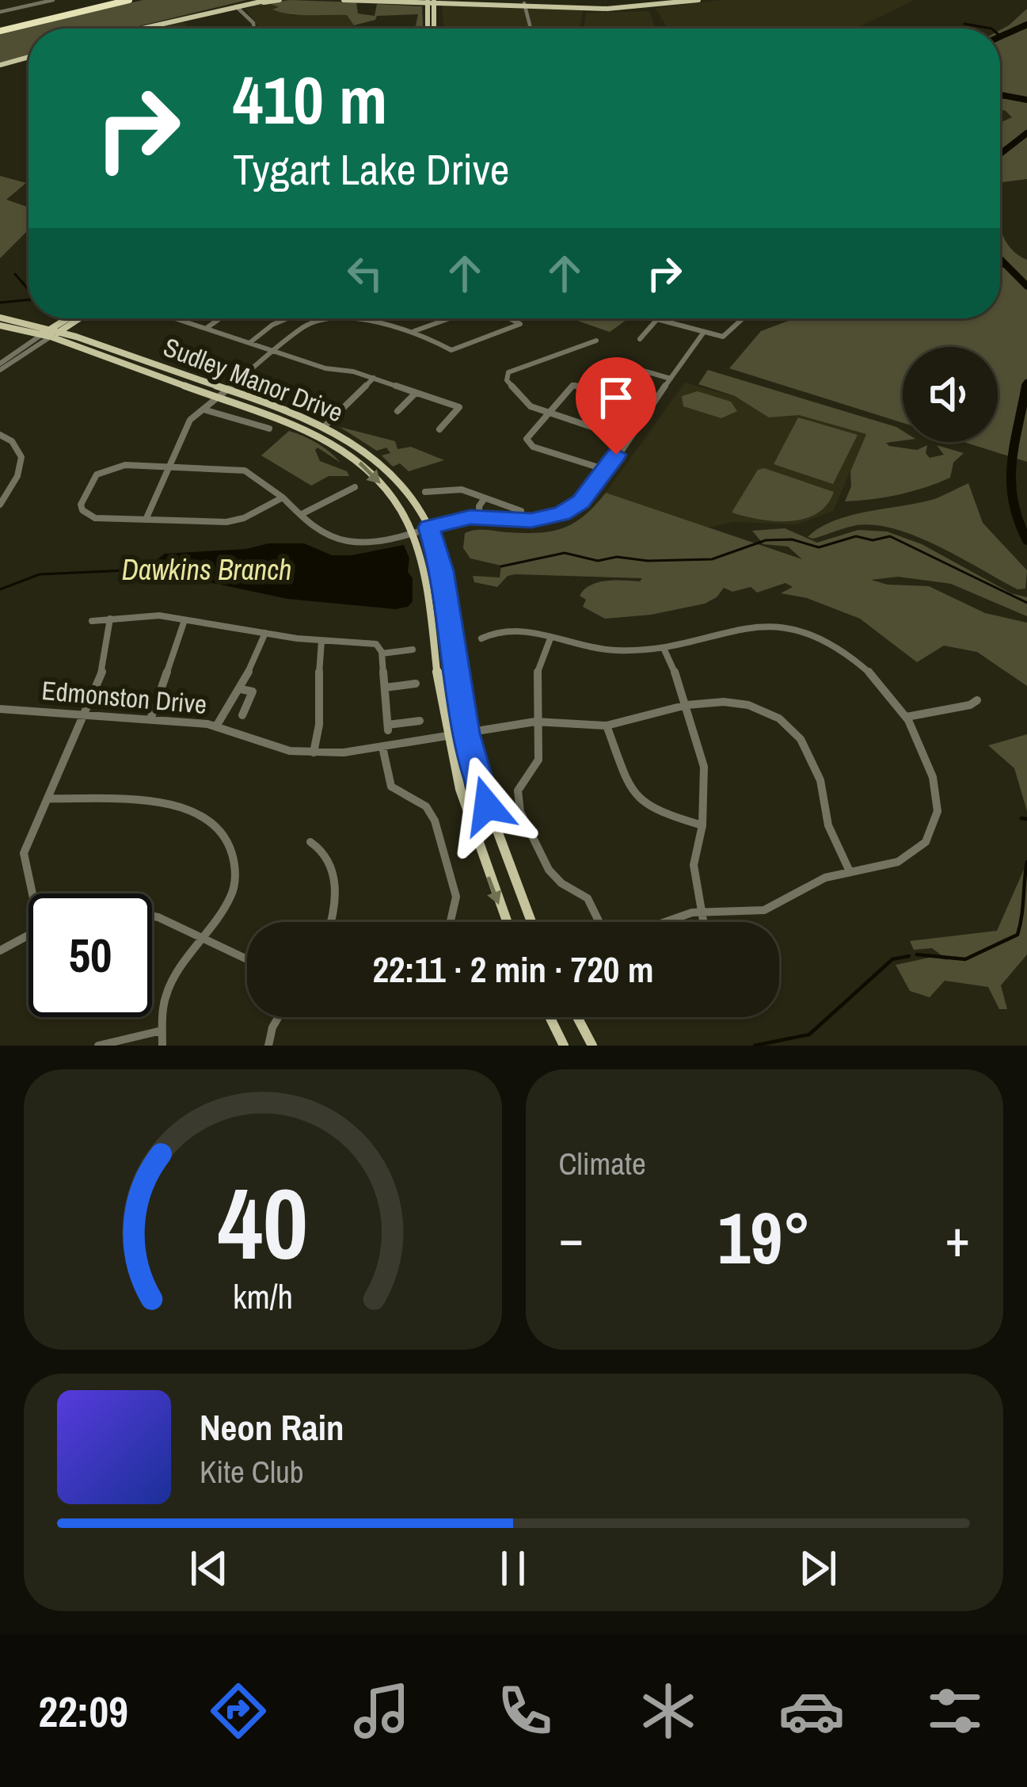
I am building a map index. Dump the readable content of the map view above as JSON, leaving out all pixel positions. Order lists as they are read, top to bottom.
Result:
{
  "streets": {
    "main road": ["Sudley Manor Drive"],
    "street": ["Edmonston Drive"]
  },
  "crossings": [
    ["Sudley Manor Drive", "Edmonston Drive"]
  ],
  "water": ["Dawkins Branch"],
  "page": {
    "turn": ["410 m", "Tygart Lake Drive"],
    "limit": "50",
    "trip": "22:11 · 2 min · 720 m",
    "tile": "Climate",
    "heat": ["−", "19°", "+"],
    "song": ["Neon Rain", "Kite Club"],
    "tabs": "22:09",
    "gauge": ["40", "km/h"]
  }
}
